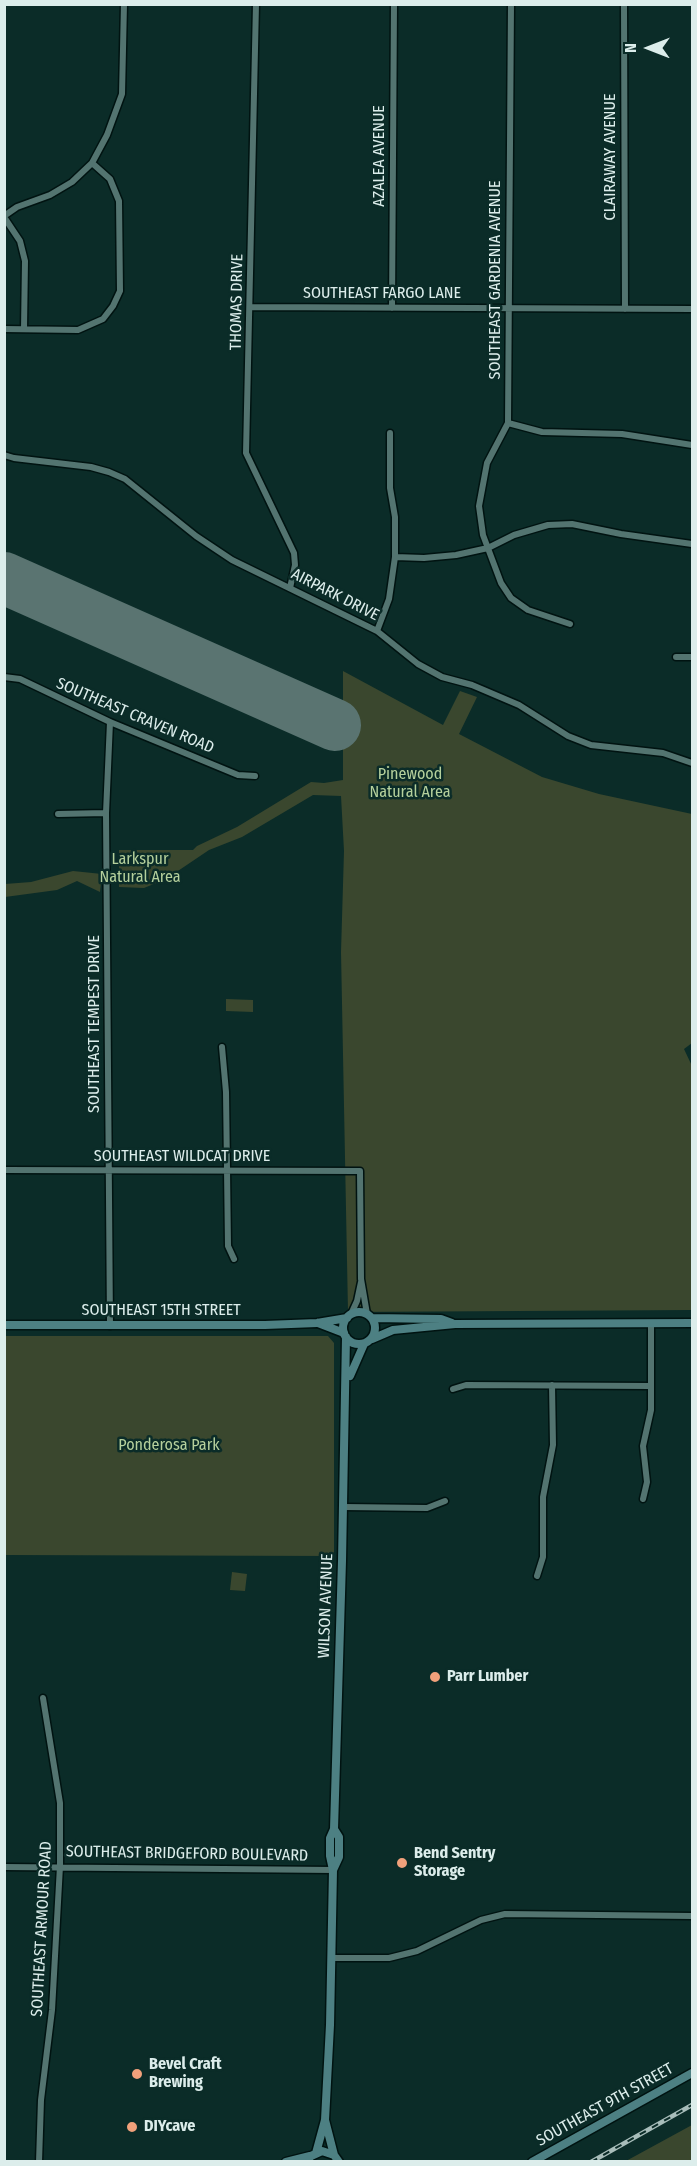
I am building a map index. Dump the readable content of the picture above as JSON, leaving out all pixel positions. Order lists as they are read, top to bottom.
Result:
{
  "streets": {
    "street": [
      "AZALEA AVENUE",
      "CLAIRAWAY AVENUE",
      "SOUTHEAST GARDENIA AVENUE",
      "SOUTHEAST FARGO LANE",
      "THOMAS DRIVE",
      "AIRPARK DRIVE",
      "SOUTHEAST CRAVEN ROAD",
      "SOUTHEAST TEMPEST DRIVE",
      "SOUTHEAST WILDCAT DRIVE",
      "SOUTHEAST 15TH STREET",
      "WILSON AVENUE",
      "SOUTHEAST BRIDGEFORD BOULEVARD",
      "SOUTHEAST ARMOUR ROAD",
      "SOUTHEAST 9TH STREET"
    ]
  },
  "crossings": [
    ["AZALEA AVENUE", "SOUTHEAST FARGO LANE"],
    ["CLAIRAWAY AVENUE", "SOUTHEAST FARGO LANE"],
    ["SOUTHEAST GARDENIA AVENUE", "SOUTHEAST FARGO LANE"],
    ["SOUTHEAST FARGO LANE", "THOMAS DRIVE"],
    ["THOMAS DRIVE", "AIRPARK DRIVE"],
    ["SOUTHEAST CRAVEN ROAD", "SOUTHEAST TEMPEST DRIVE"],
    ["SOUTHEAST TEMPEST DRIVE", "SOUTHEAST WILDCAT DRIVE"],
    ["SOUTHEAST TEMPEST DRIVE", "SOUTHEAST 15TH STREET"],
    ["SOUTHEAST 15TH STREET", "WILSON AVENUE"],
    ["WILSON AVENUE", "SOUTHEAST BRIDGEFORD BOULEVARD"],
    ["SOUTHEAST BRIDGEFORD BOULEVARD", "SOUTHEAST ARMOUR ROAD"]
  ],
  "parks": ["Pinewood Natural Area", "Larkspur Natural Area", "Ponderosa Park"],
  "places": [
    "Parr Lumber",
    "Bend Sentry Storage",
    "Bevel Craft Brewing",
    "DIYcave"
  ],
  "north": "left"
}
